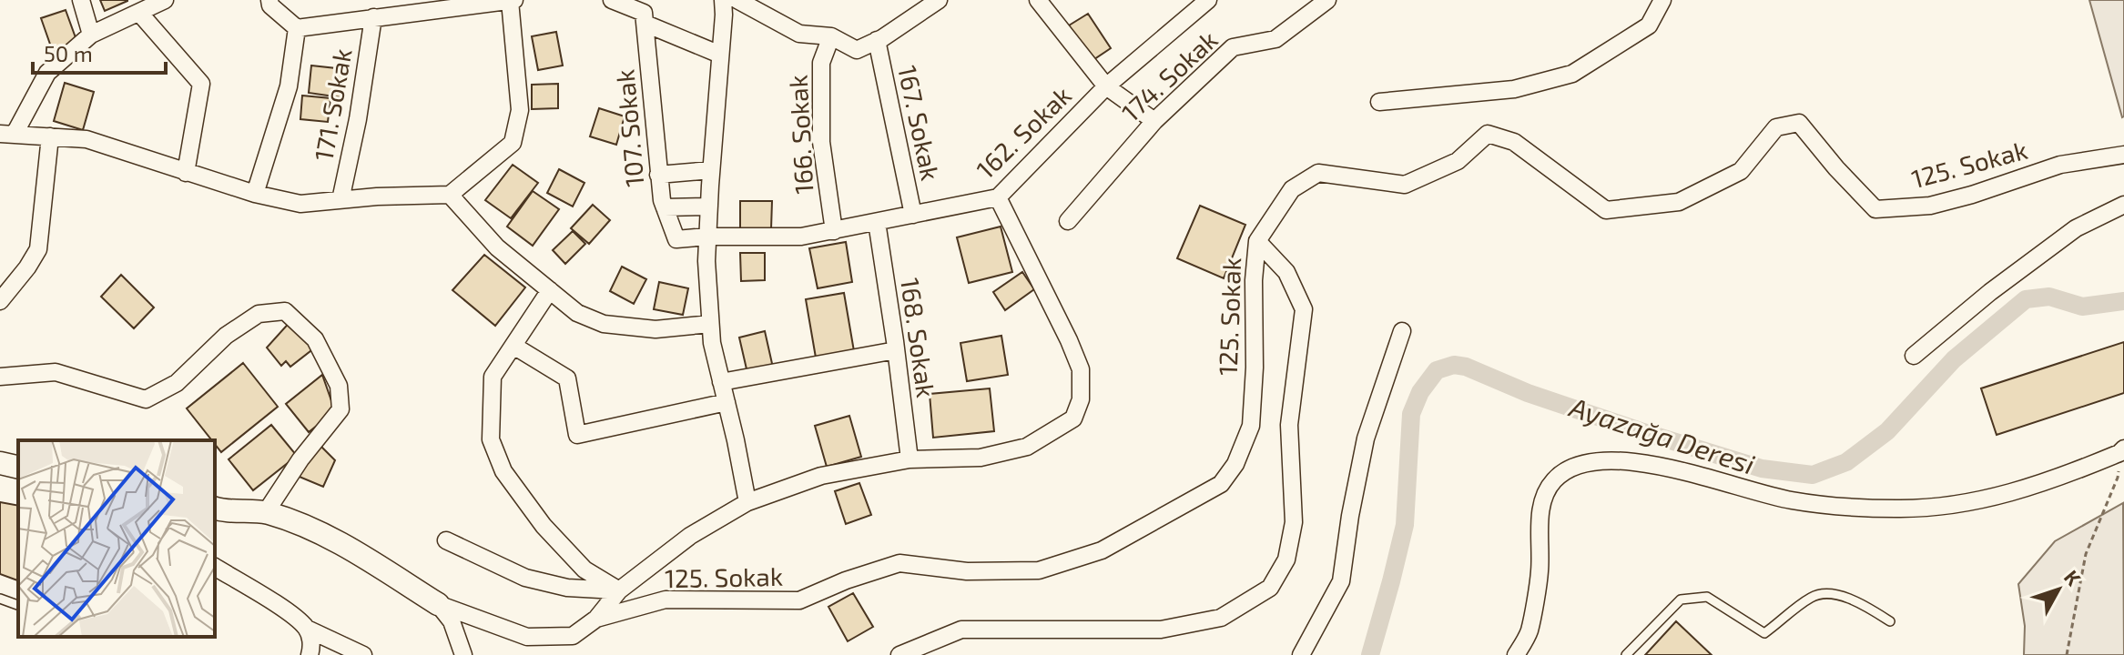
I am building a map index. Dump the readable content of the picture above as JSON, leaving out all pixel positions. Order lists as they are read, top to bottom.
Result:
{
  "streets": {
    "street": [
      "174. Sokak",
      "171. Sokak",
      "167. Sokak",
      "107. Sokak",
      "162. Sokak",
      "166. Sokak",
      "125. Sokak",
      "168. Sokak"
    ]
  },
  "crossings": [
    ["167. Sokak", "162. Sokak"],
    ["107. Sokak", "162. Sokak"],
    ["162. Sokak", "166. Sokak"],
    ["162. Sokak", "168. Sokak"]
  ],
  "water": ["Ayazağa Deresi"],
  "scale_bar": "50 m",
  "north": "top right"
}
